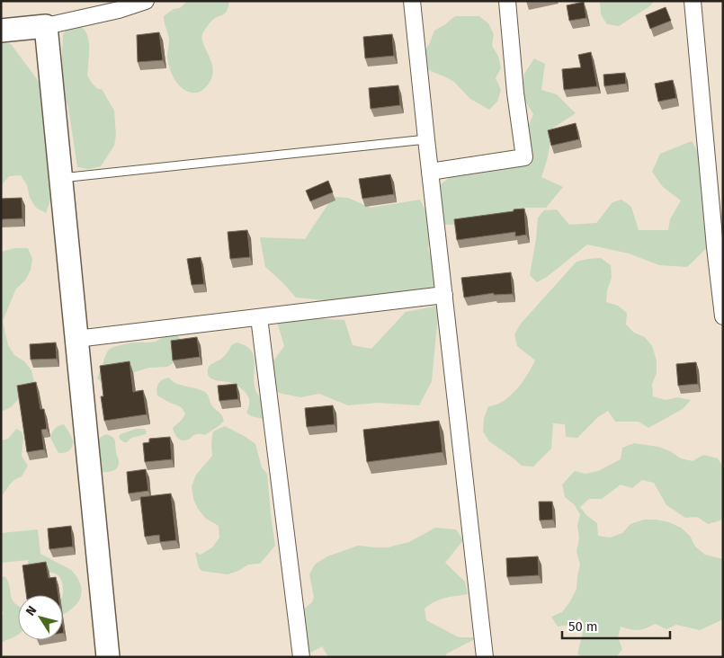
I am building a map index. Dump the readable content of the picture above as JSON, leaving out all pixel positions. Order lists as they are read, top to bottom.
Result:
{
  "scale_bar": "50 m",
  "north": "top left"
}
